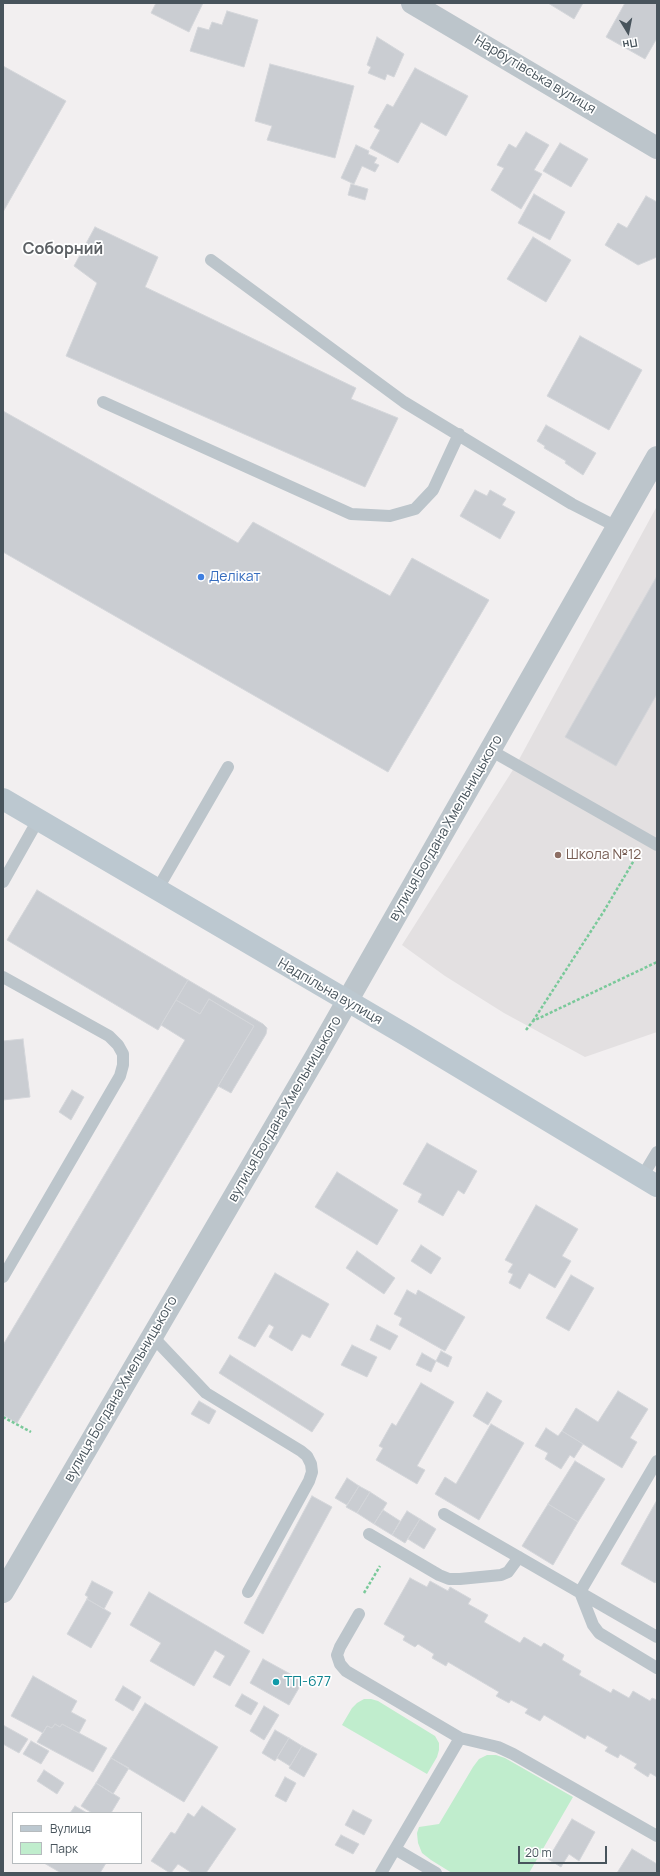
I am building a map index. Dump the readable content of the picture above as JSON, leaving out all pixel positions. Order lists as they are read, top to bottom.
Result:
{
  "streets": {
    "main road": ["Надпільна вулиця"],
    "street": ["Нарбутівська вулиця", "вулиця Богдана Хмельницького"]
  },
  "crossings": [
    ["вулиця Богдана Хмельницького", "Надпільна вулиця"]
  ],
  "districts": ["Соборний"],
  "places": ["Делікат", "Школа №12", "ТП-677"],
  "legend": ["Вулиця", "Парк"],
  "scale_bar": "20 m",
  "north": "bottom"
}
